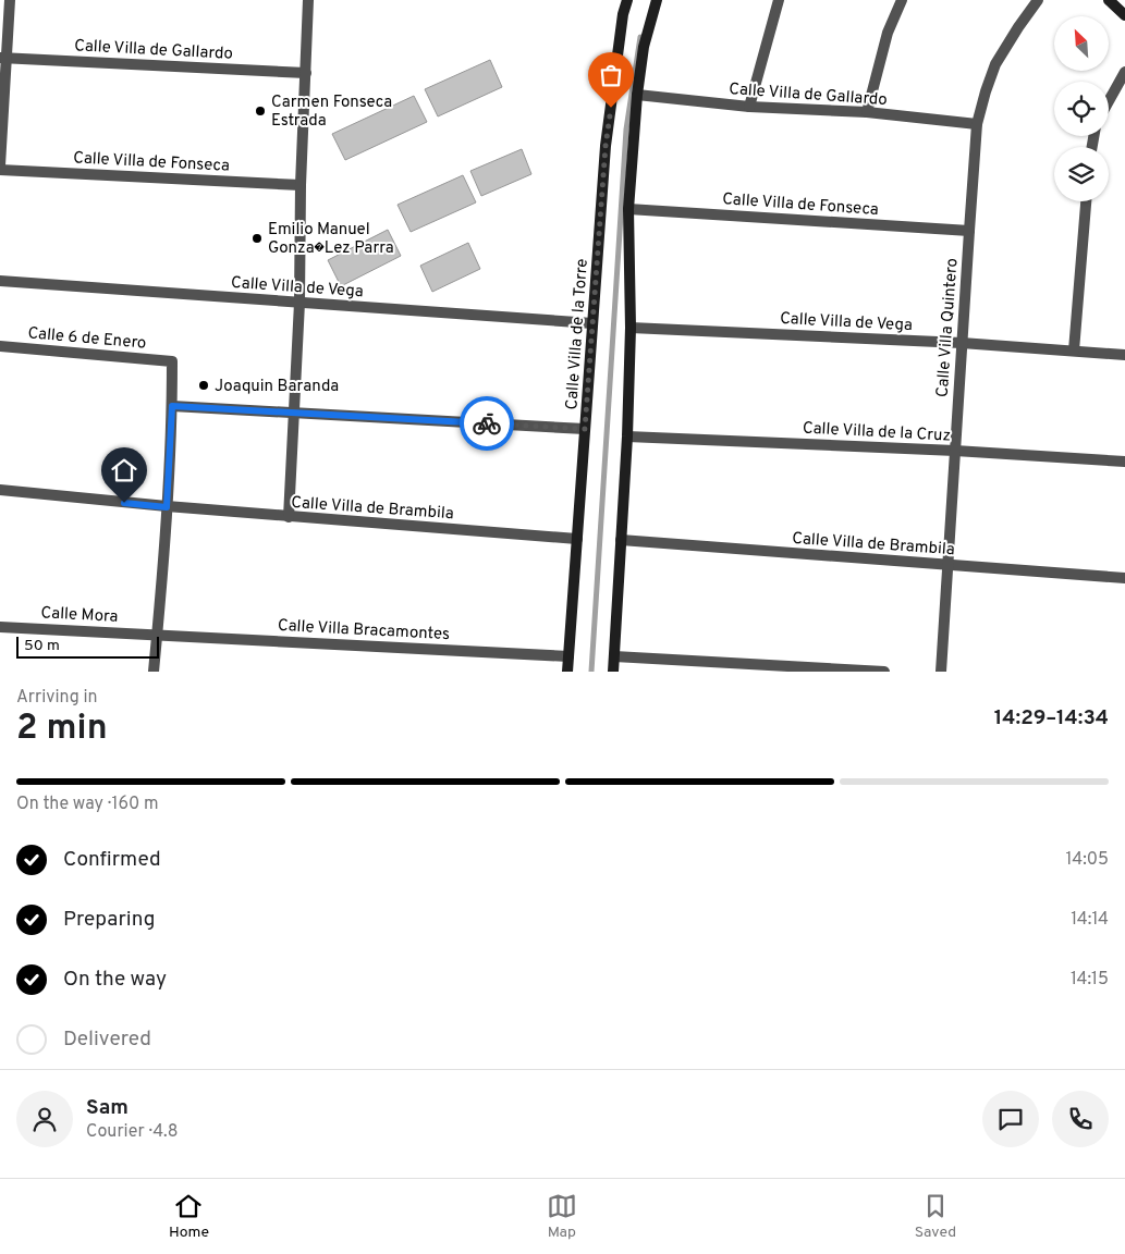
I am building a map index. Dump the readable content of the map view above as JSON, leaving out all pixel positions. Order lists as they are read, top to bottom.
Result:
{
  "streets": {
    "street": [
      "Calle Villa de Gallardo",
      "Calle Villa de Fonseca",
      "Calle Villa de Vega",
      "Calle Villa Quintero",
      "Calle Villa de la Torre",
      "Calle 6 de Enero",
      "Calle Villa de la Cruz",
      "Calle Villa de Brambila",
      "Calle Mora",
      "Calle Villa Bracamontes"
    ]
  },
  "crossings": [
    ["Calle Villa de Gallardo", "Calle Villa Quintero"],
    ["Calle Villa de Fonseca", "Calle Villa Quintero"],
    ["Calle Villa de Vega", "Calle Villa Quintero"],
    ["Calle Villa de Vega", "Calle Villa de la Torre"],
    ["Calle Villa Quintero", "Calle Villa de la Cruz"],
    ["Calle Villa Quintero", "Calle Villa de Brambila"],
    ["Calle Villa de la Torre", "Calle Villa de Brambila"],
    ["Calle Villa de la Torre", "Calle Villa Bracamontes"],
    ["Calle Mora", "Calle Villa Bracamontes"]
  ],
  "places": ["Carmen Fonseca Estrada", "Emilio Manuel Gonza�Lez Parra", "Joaquin Baranda"],
  "scale_bar": "50 m",
  "north": "top left",
  "page": {
    "scale": "50 m",
    "heading": ["2 min", "Arriving in", "14:29–14:34"],
    "panel": ["Sam", "Courier · 4.8"],
    "bar": "On the way · 160 m",
    "list": [
      ["Confirmed", "14:05"],
      ["Preparing", "14:14"],
      ["On the way", "14:15"],
      "Delivered"
    ],
    "tabs": ["Home", "Map", "Saved"]
  }
}
